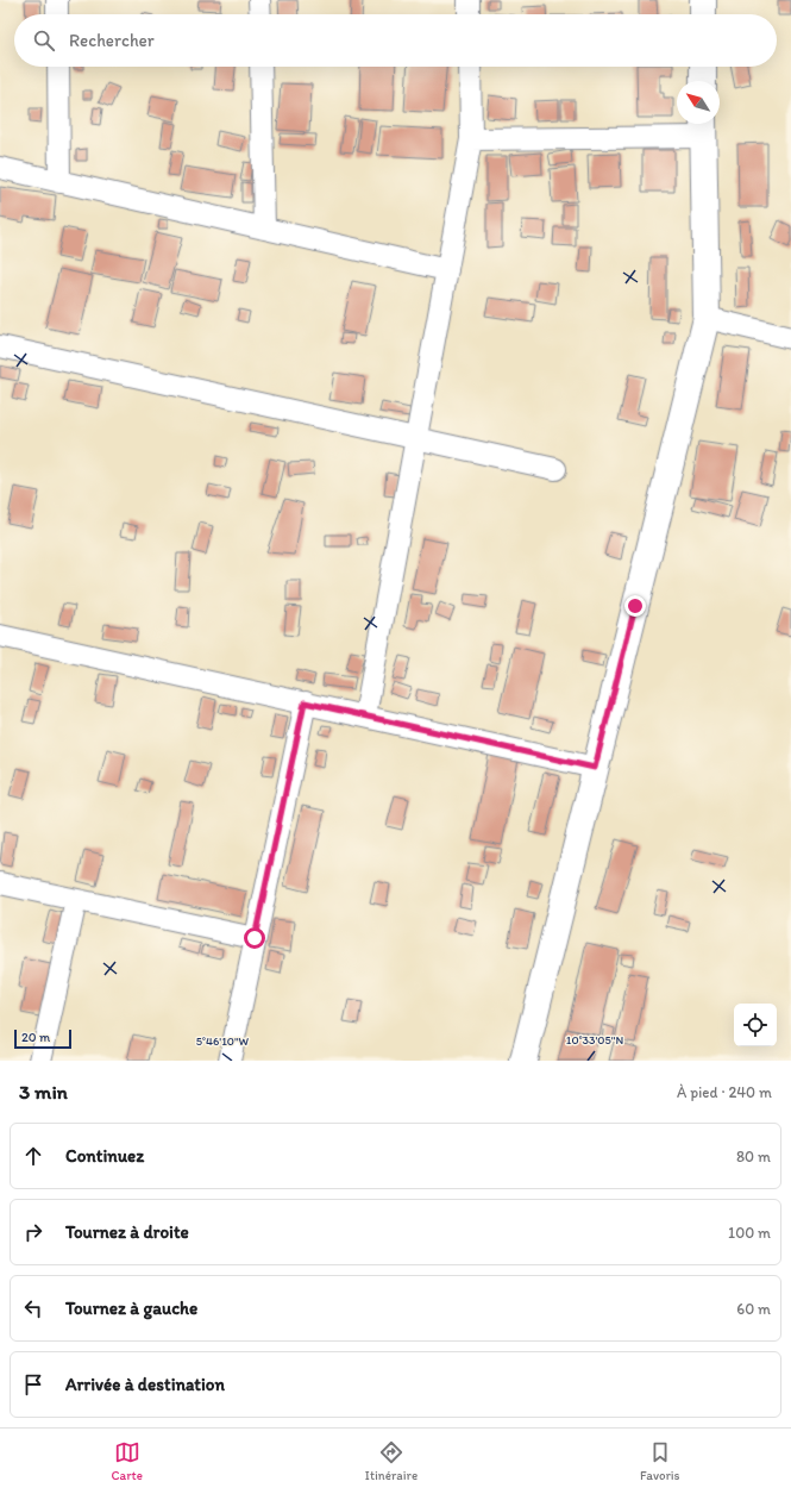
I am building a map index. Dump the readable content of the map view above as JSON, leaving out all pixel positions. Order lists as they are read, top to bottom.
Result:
{
  "scale_bar": "20 m",
  "north": "top left",
  "page": {
    "search": "Rechercher",
    "scale": "20 m",
    "heading": ["3 min", "À pied · 240 m"],
    "list": [
      ["Continuez", "80 m"],
      ["Tournez à droite", "100 m"],
      ["Tournez à gauche", "60 m"],
      "Arrivée à destination"
    ],
    "nav": ["Carte", "Itinéraire", "Favoris"]
  },
  "coordinates": ["10°33'05\"N", "5°46'10\"W"]
}
